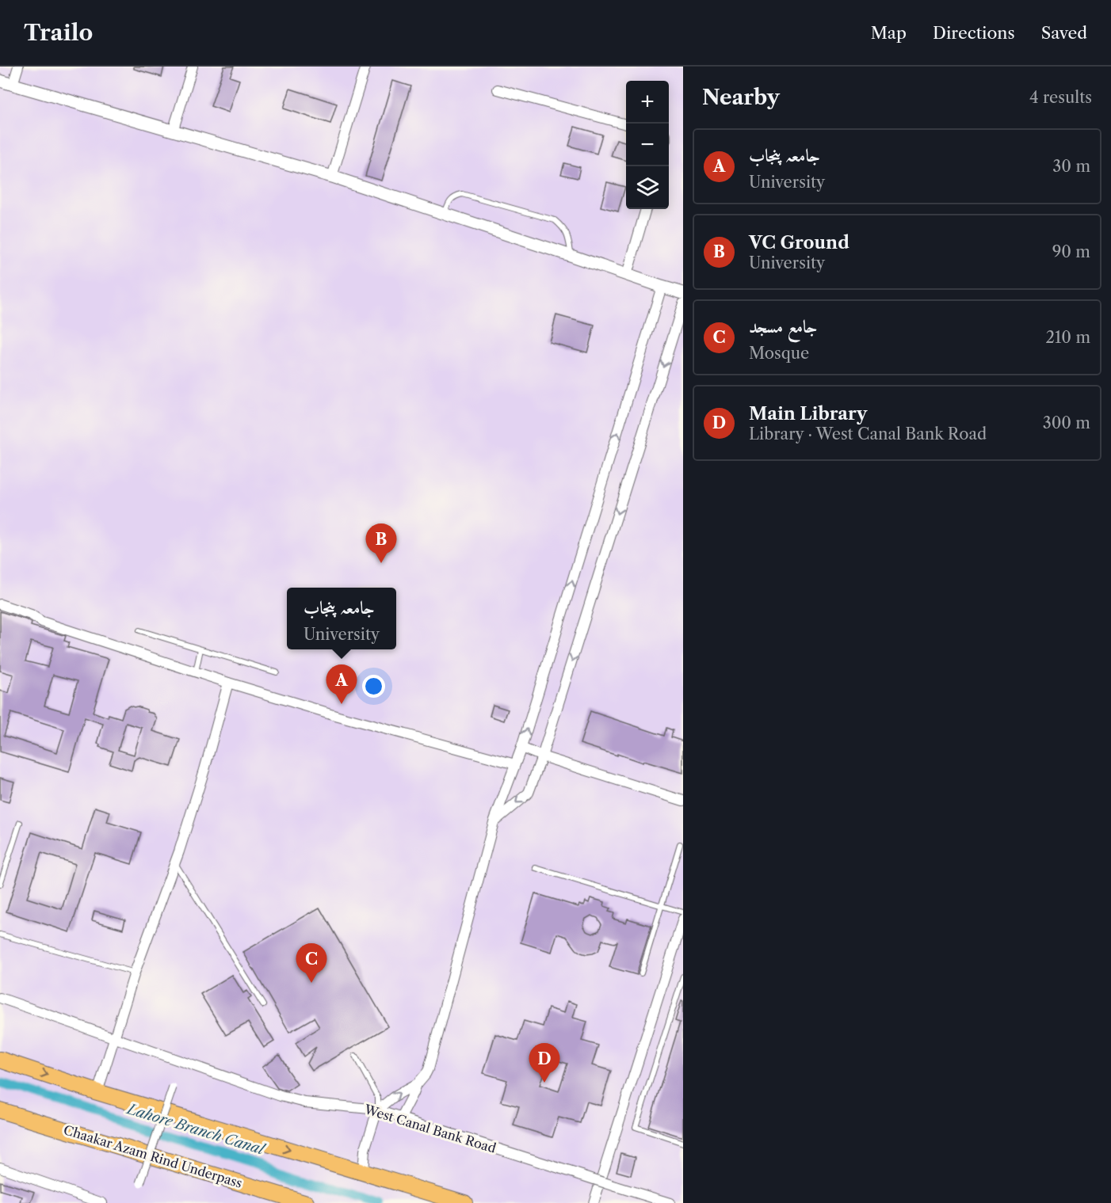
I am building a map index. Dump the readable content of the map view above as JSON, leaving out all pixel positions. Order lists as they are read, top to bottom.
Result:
{
  "streets": {
    "highway": ["Chaakar Azam Rind Underpass"],
    "street": ["West Canal Bank Road"]
  },
  "water": ["Lahore Branch Canal"],
  "page": {
    "header": "Trailo",
    "nav": ["Map", "Directions", "Saved"],
    "heading": ["Nearby", "4 results"],
    "map_buttons": ["+", "−"],
    "list": [
      {
        "mark": "A",
        "name": "جامعہ پنجاب",
        "note": "University",
        "value": "30 m"
      },
      {
        "mark": "B",
        "name": "VC Ground",
        "note": "University",
        "value": "90 m"
      },
      {
        "mark": "C",
        "name": "جامع مسجد",
        "note": "Mosque",
        "value": "210 m"
      },
      {
        "mark": "D",
        "name": "Main Library",
        "note": "Library · West Canal Bank Road",
        "value": "300 m"
      }
    ],
    "pins": [
      "B",
      "A",
      "C",
      "D"
    ],
    "popup": ["جامعہ پنجاب", "University"]
  }
}
